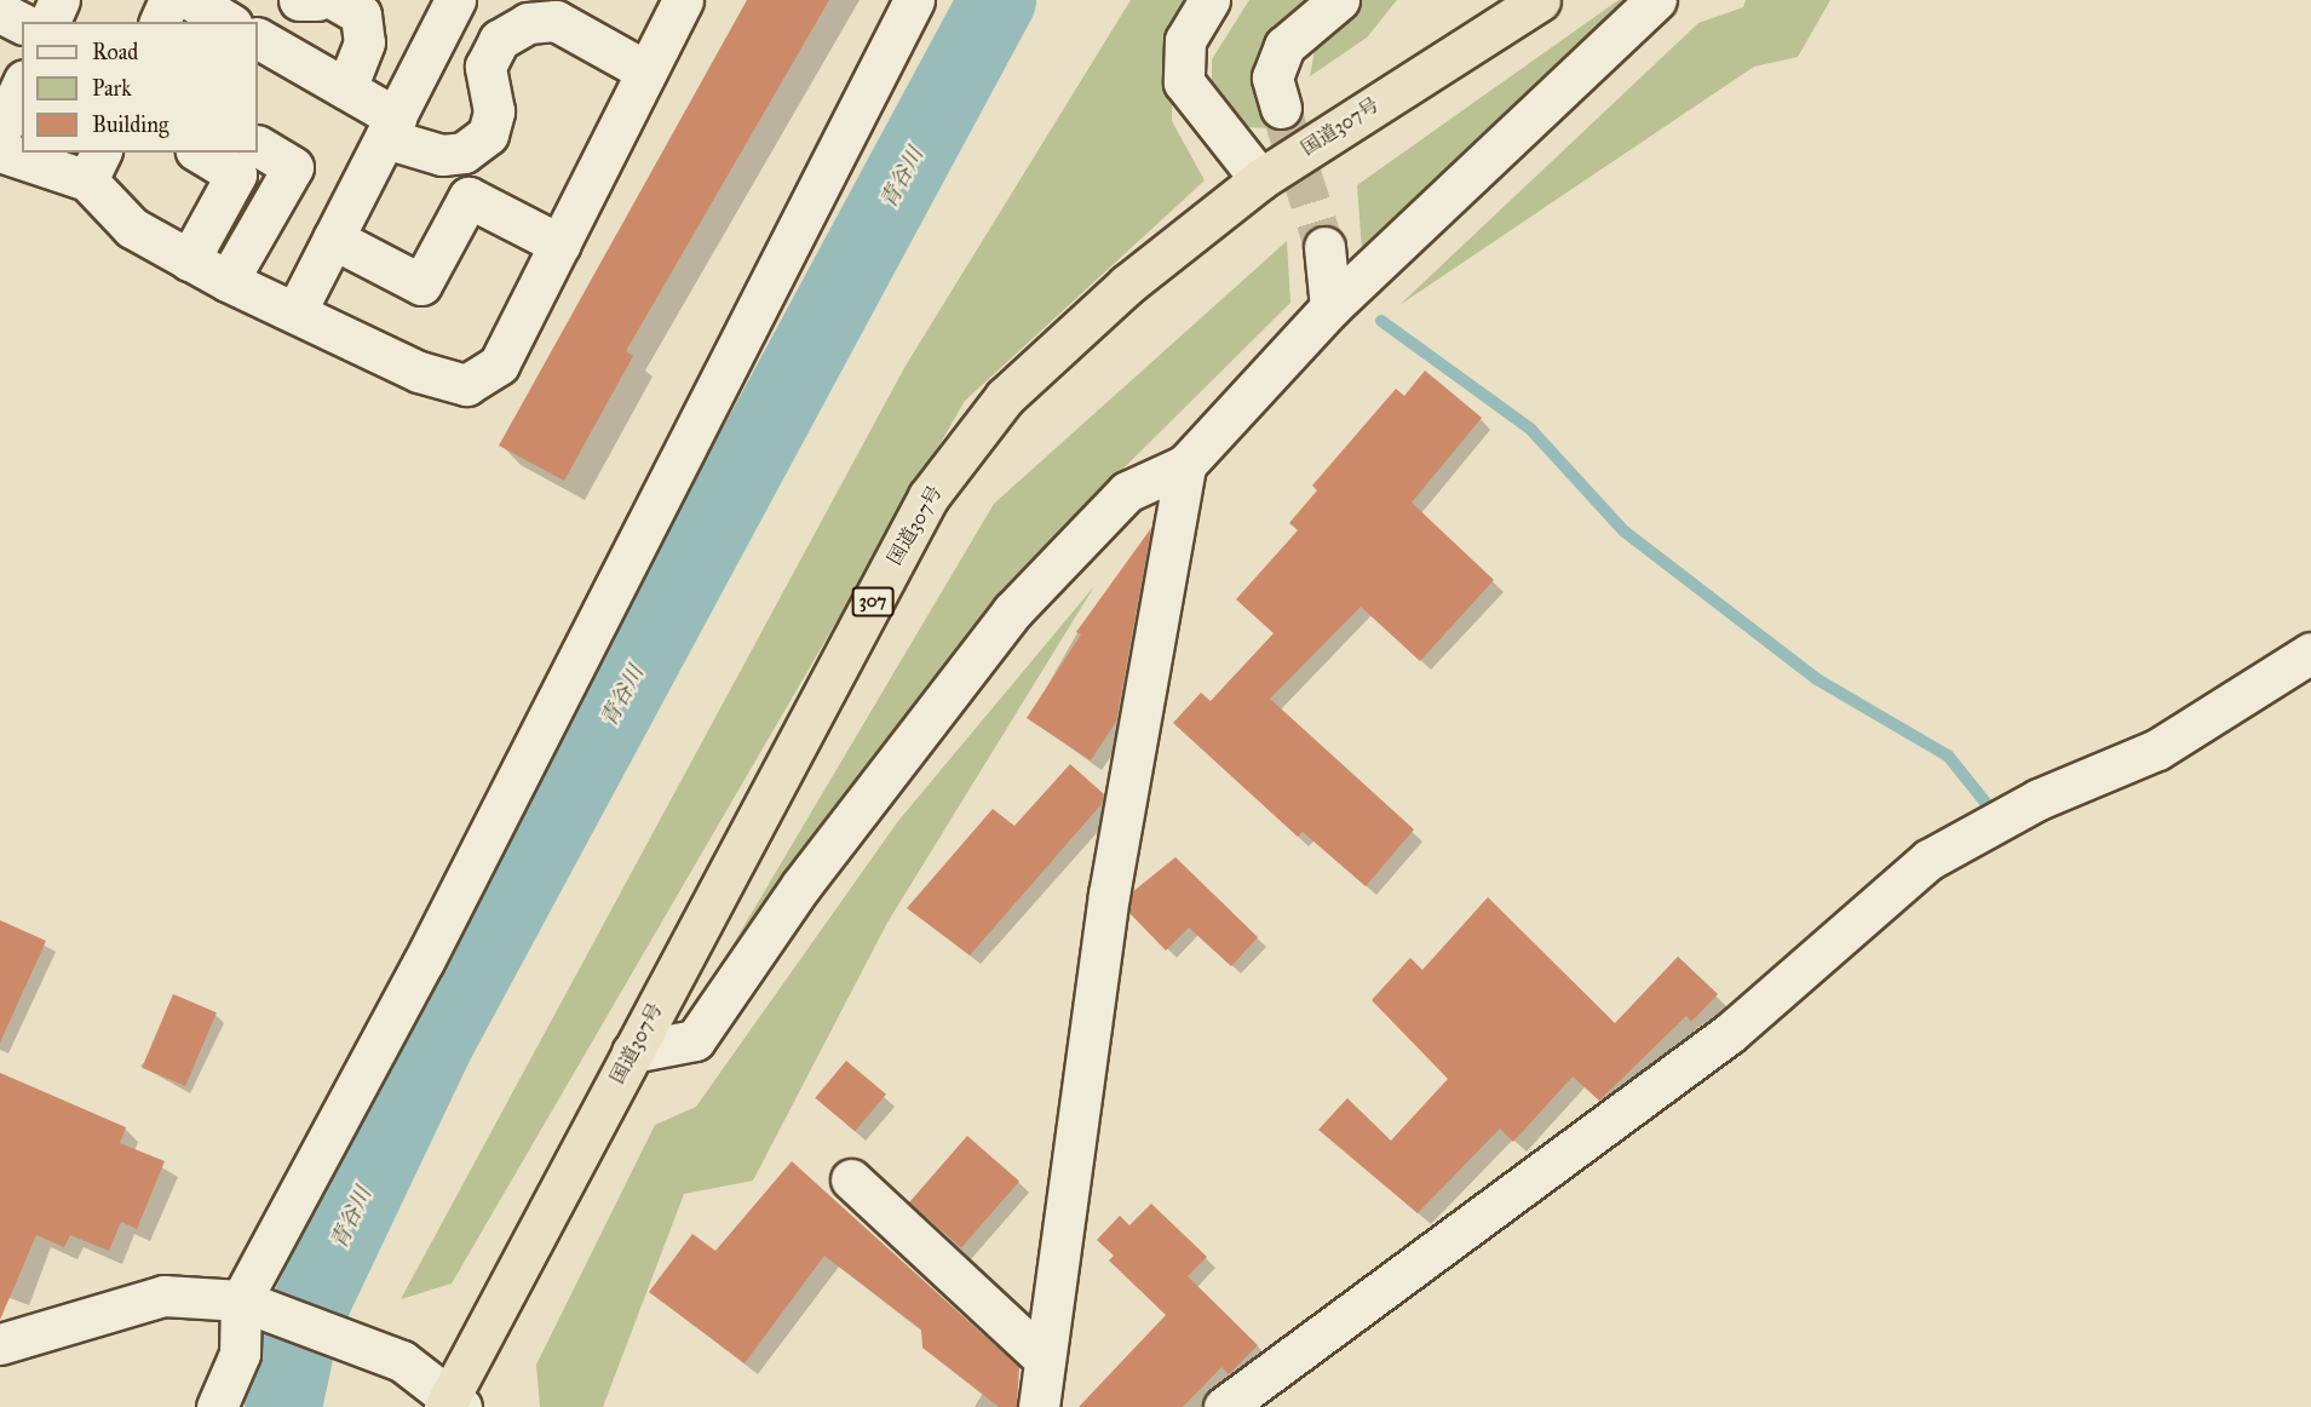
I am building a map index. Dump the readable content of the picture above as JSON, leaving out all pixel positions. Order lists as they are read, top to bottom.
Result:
{
  "streets": {
    "highway": ["国道307号", "307"]
  },
  "water": ["青谷川"],
  "legend": ["Road", "Park", "Building"]
}
